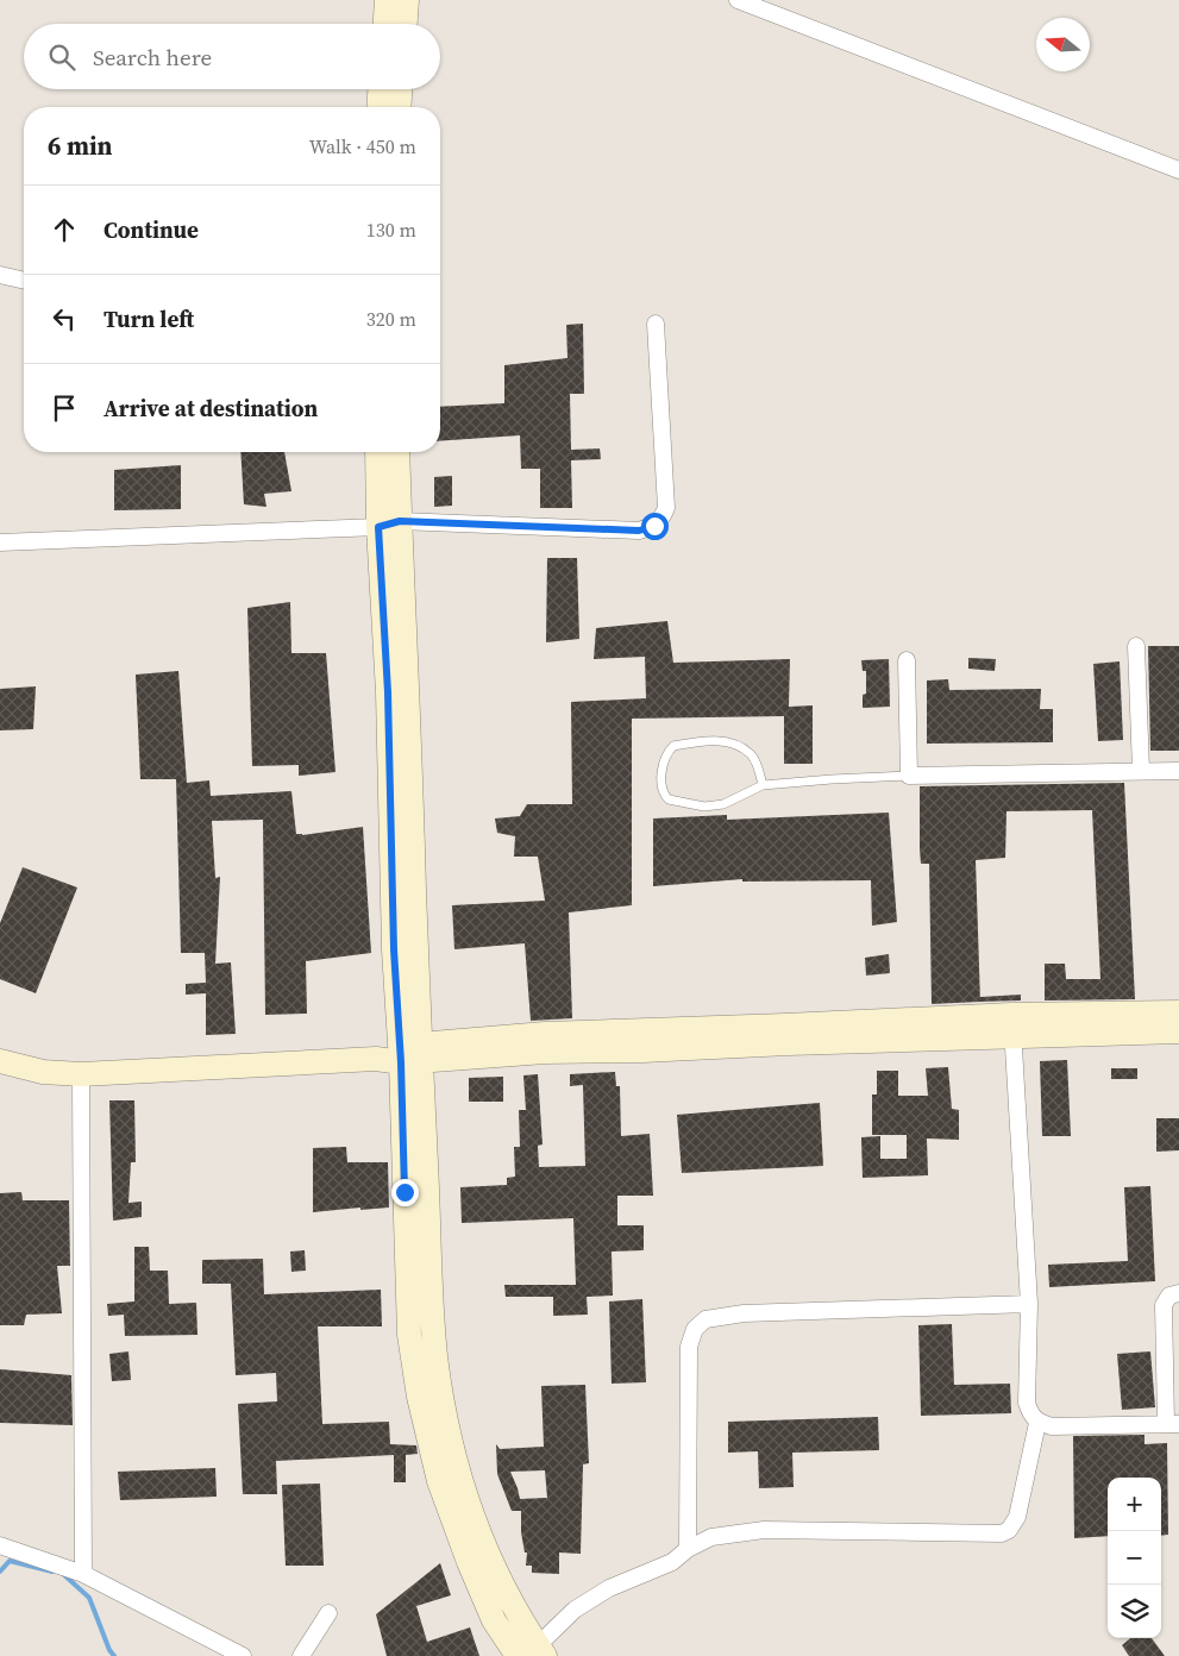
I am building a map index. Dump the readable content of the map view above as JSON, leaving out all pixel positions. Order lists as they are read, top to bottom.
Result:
{
  "north": "left",
  "page": {
    "search": "Search here",
    "heading": ["6 min", "Walk · 450 m"],
    "list": [
      ["Continue", "130 m"],
      ["Turn left", "320 m"],
      "Arrive at destination"
    ],
    "map_buttons": ["+", "−"]
  }
}
